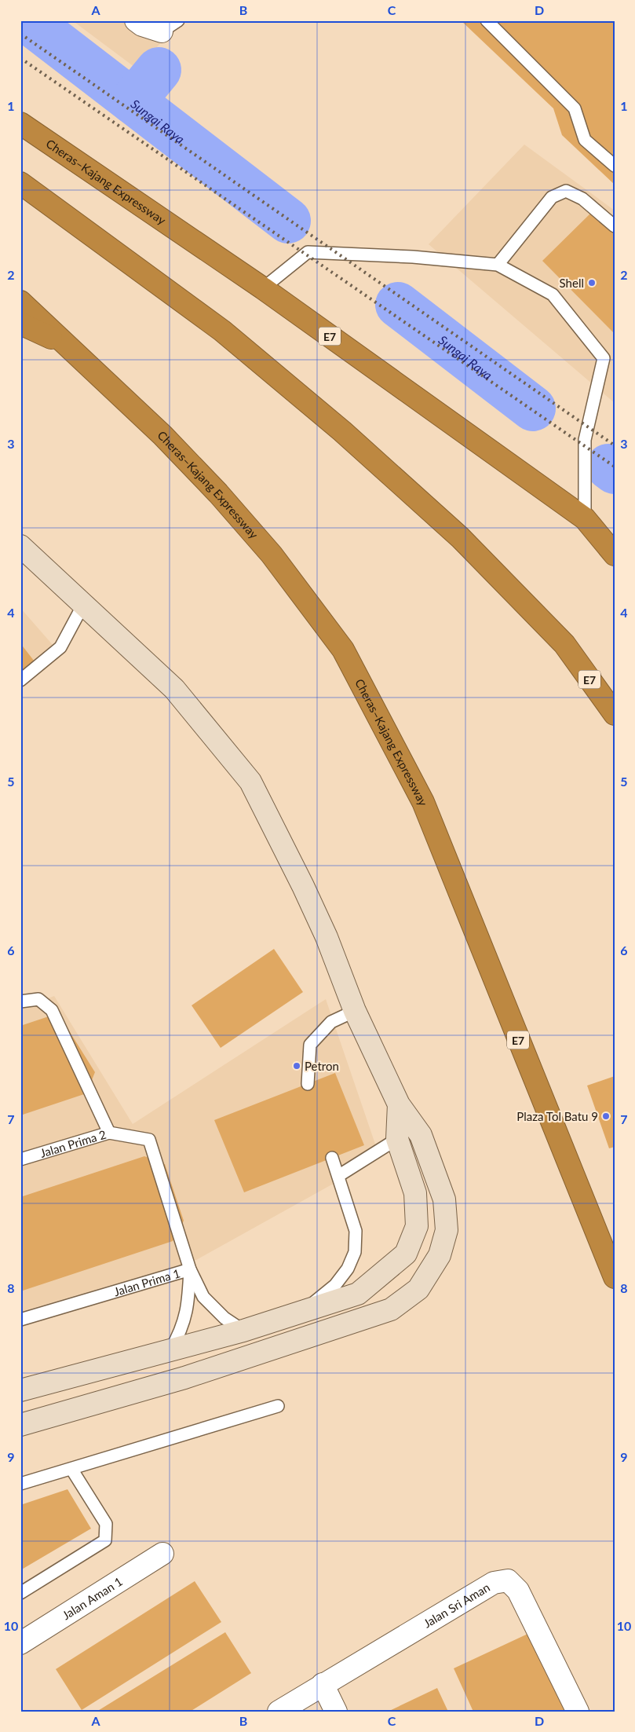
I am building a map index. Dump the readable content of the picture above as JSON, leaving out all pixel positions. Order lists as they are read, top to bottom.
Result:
{
  "streets": {
    "highway": ["Cheras–Kajang Expressway", "E7"],
    "street": ["Jalan Aman 1", "Jalan Sri Aman"],
    "lane": ["Jalan Prima 2", "Jalan Prima 1"]
  },
  "crossings": [
    ["Jalan Prima 2", "Jalan Prima 1"]
  ],
  "water": ["Sungai Raya"],
  "places": ["Shell", "Petron", "Plaza Tol Batu 9"],
  "grid": {
    "columns": [
      "A",
      "B",
      "C",
      "D"
    ],
    "rows": [
      "1",
      "2",
      "3",
      "4",
      "5",
      "6",
      "7",
      "8",
      "9",
      "10"
    ]
  }
}
